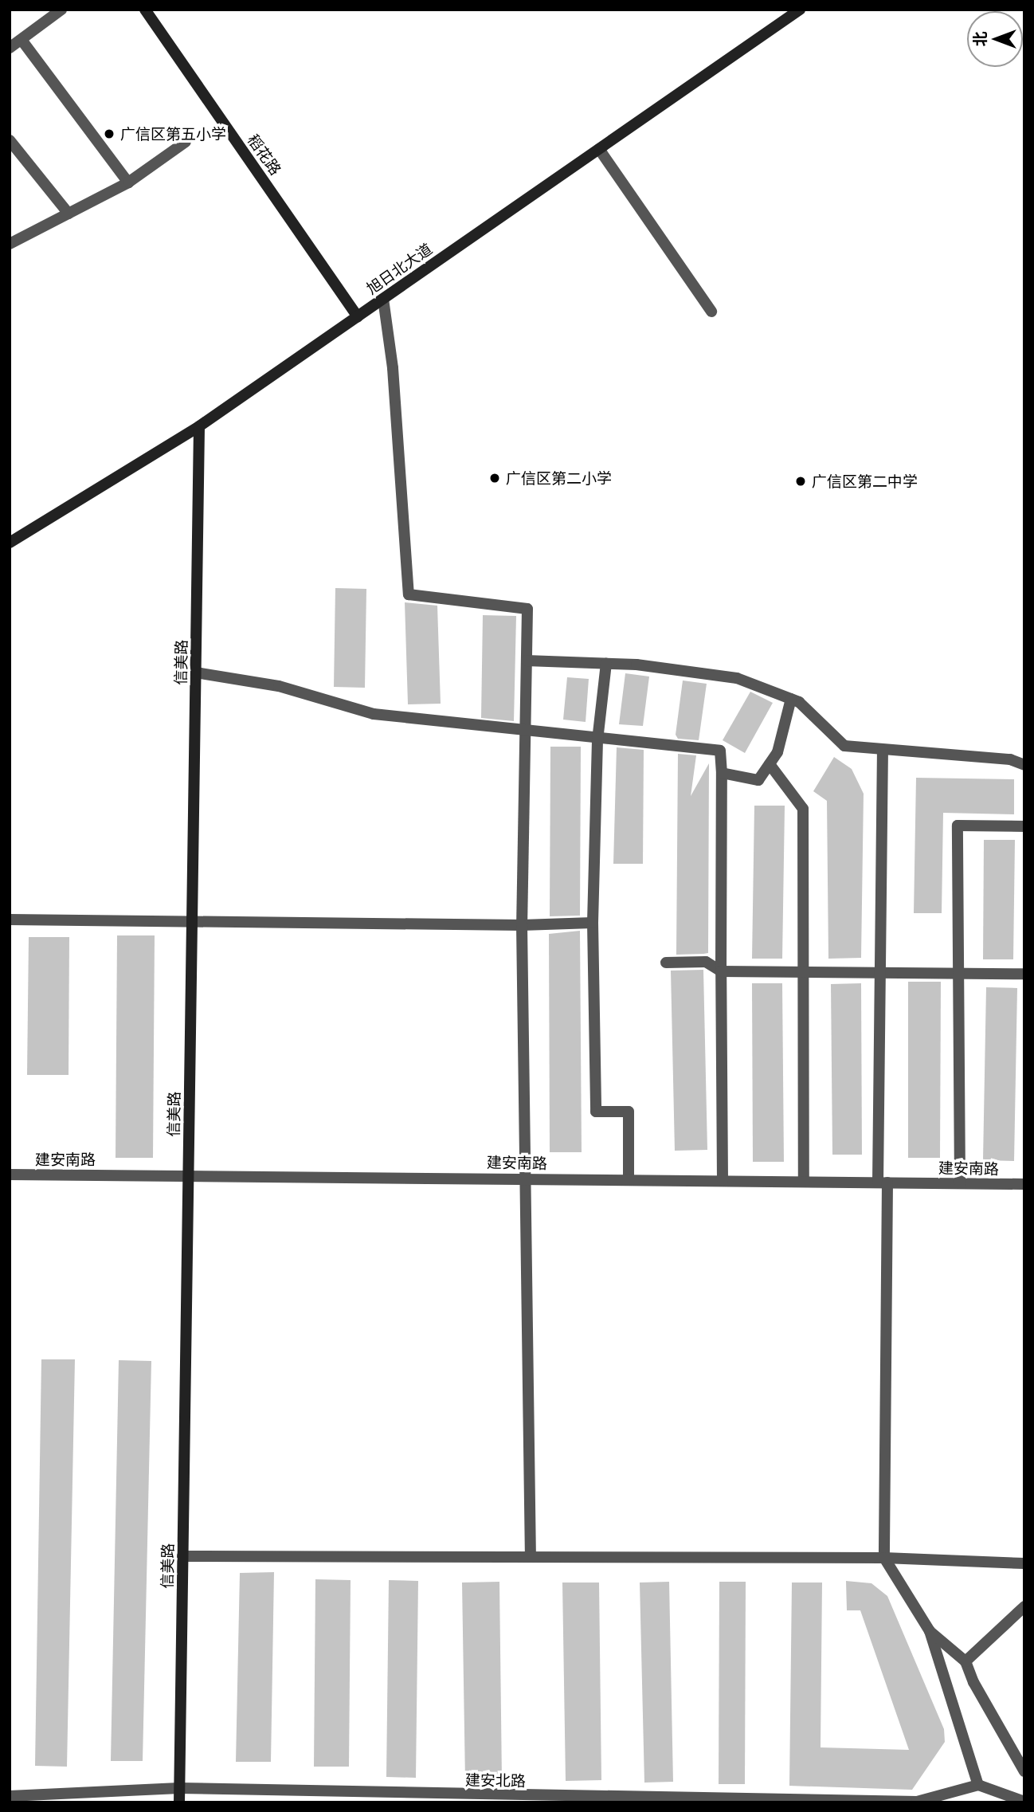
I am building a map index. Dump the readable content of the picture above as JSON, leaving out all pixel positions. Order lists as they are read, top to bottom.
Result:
{
  "streets": {
    "street": [
      "稻花路",
      "旭日北大道",
      "信美路",
      "建安南路",
      "建安北路"
    ]
  },
  "crossings": [
    ["稻花路", "旭日北大道"],
    ["旭日北大道", "信美路"],
    ["信美路", "建安南路"],
    ["信美路", "建安北路"]
  ],
  "places": ["广信区第五小学", "广信区第二小学", "广信区第二中学"],
  "north": "left"
}
